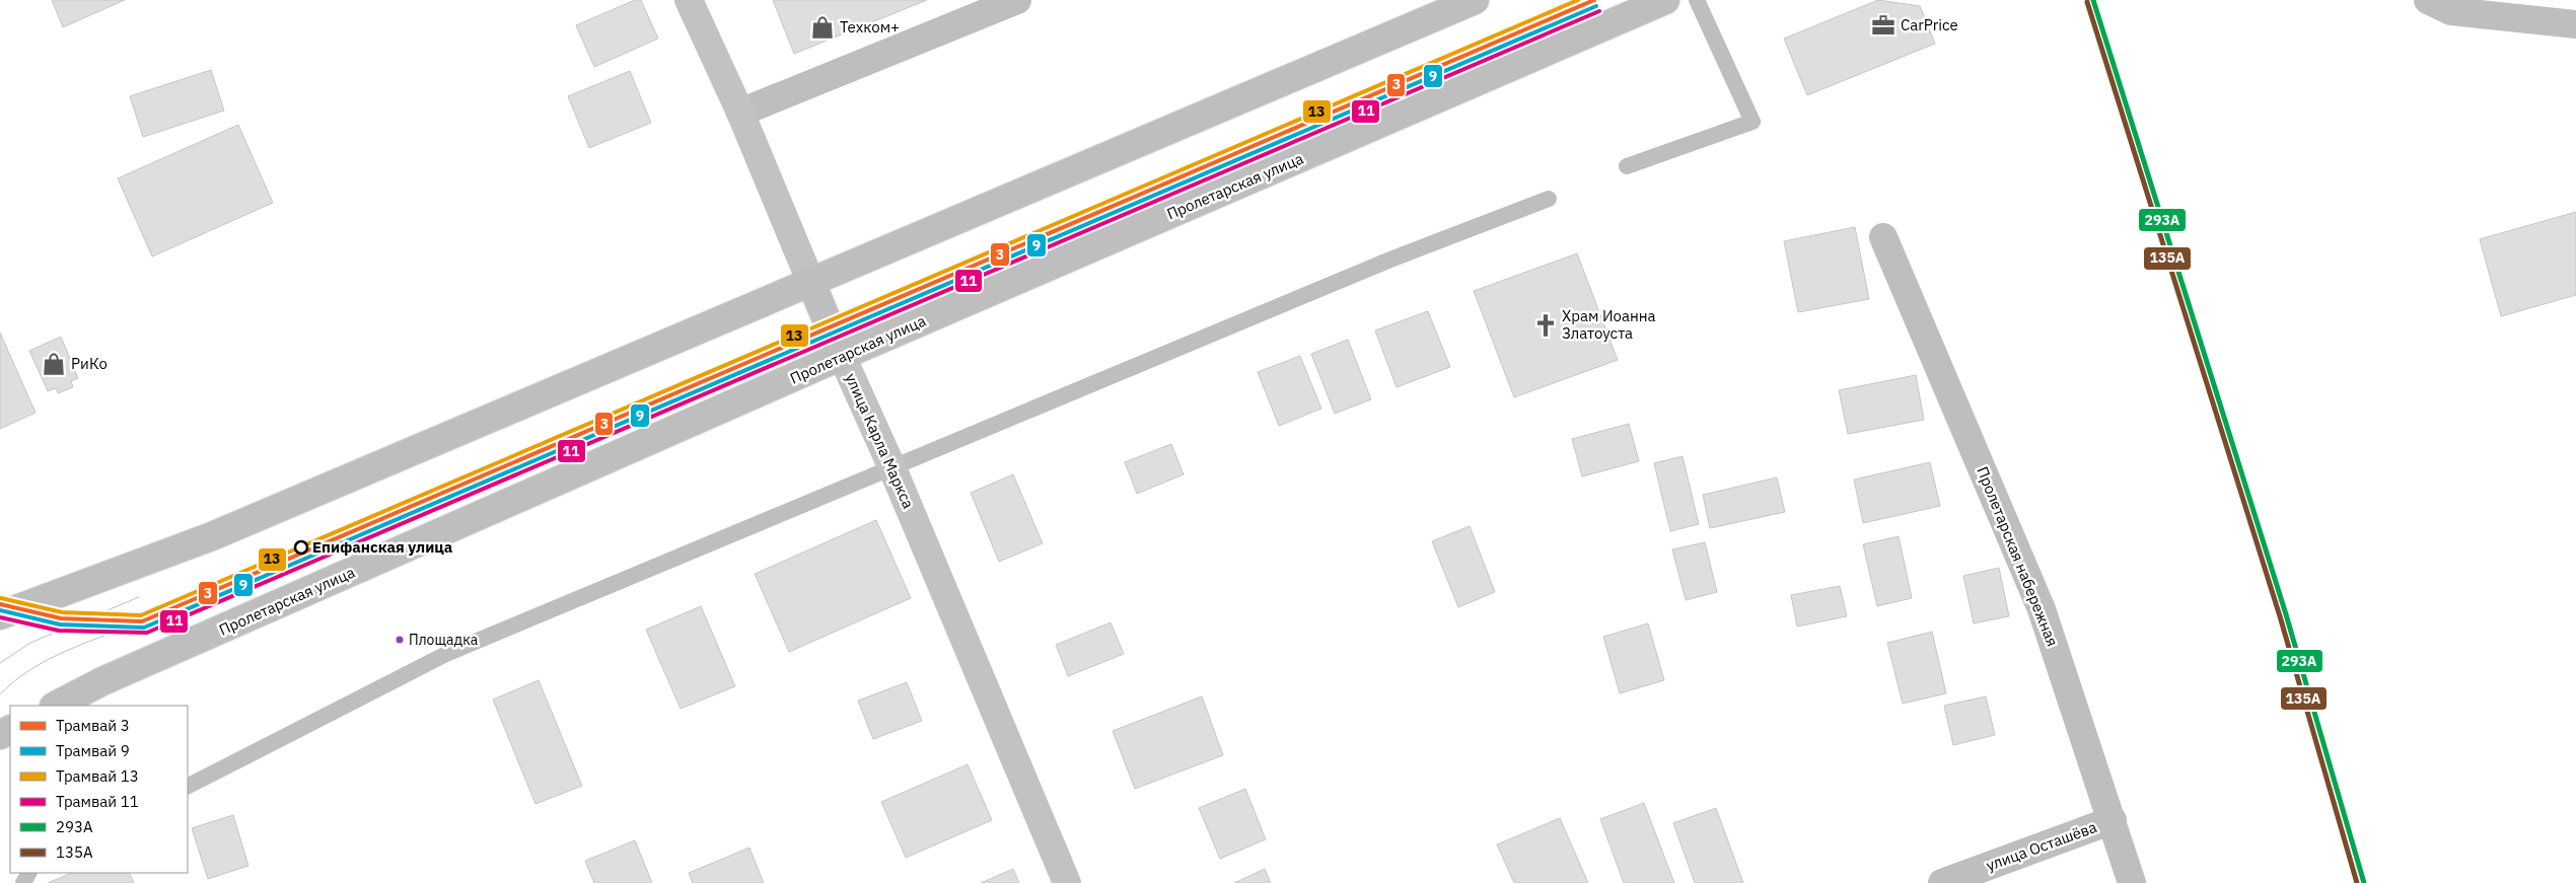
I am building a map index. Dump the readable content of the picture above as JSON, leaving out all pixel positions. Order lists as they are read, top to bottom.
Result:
{
  "streets": {
    "main road": [
      "Пролетарская улица",
      "улица Карла Маркса",
      "Пролетарская набережная",
      "улица Осташёва"
    ]
  },
  "crossings": [
    ["Пролетарская улица", "улица Карла Маркса"],
    ["Пролетарская набережная", "улица Осташёва"]
  ],
  "places": {
    "office": ["CarPrice"],
    "shop": ["Техком+", "РиКо"],
    "church": ["Храм Иоанна Златоуста"],
    "other": ["Епифанская улица", "Площадка"]
  },
  "lines": [
    "tram line 3",
    "tram line 13",
    "transit line 293А",
    "transit line 135А",
    "tram line 9",
    "tram line 11"
  ],
  "legend": [
    "Трамвай 3",
    "Трамвай 9",
    "Трамвай 13",
    "Трамвай 11",
    "293А",
    "135А"
  ]
}
